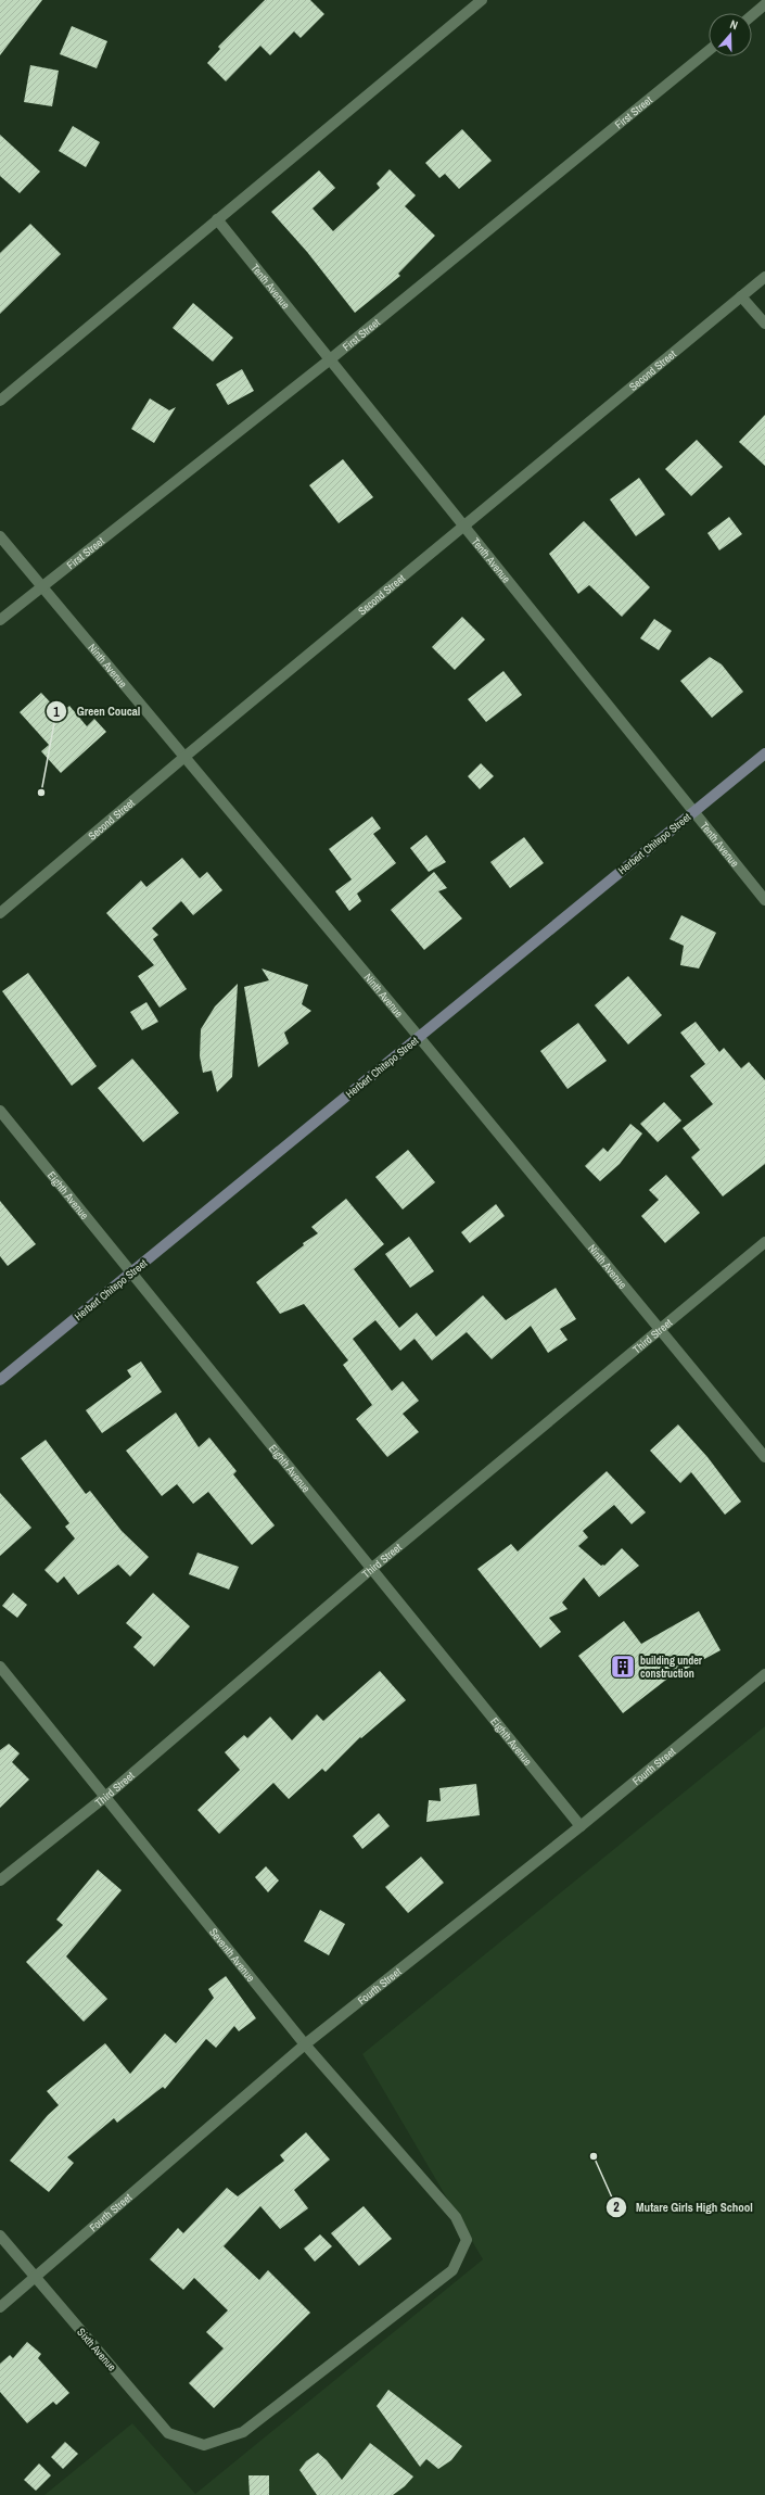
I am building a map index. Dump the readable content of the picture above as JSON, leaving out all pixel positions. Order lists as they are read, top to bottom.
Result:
{
  "streets": {
    "main road": ["Herbert Chitepo Street"],
    "street": [
      "First Street",
      "Tenth Avenue",
      "Second Street",
      "Ninth Avenue",
      "Eighth Avenue",
      "Third Street",
      "Fourth Street",
      "Seventh Avenue",
      "Sixth Avenue"
    ]
  },
  "crossings": [
    ["First Street", "Tenth Avenue"],
    ["First Street", "Ninth Avenue"],
    ["Tenth Avenue", "Second Street"],
    ["Tenth Avenue", "Herbert Chitepo Street"],
    ["Second Street", "Ninth Avenue"],
    ["Ninth Avenue", "Herbert Chitepo Street"],
    ["Ninth Avenue", "Third Street"],
    ["Herbert Chitepo Street", "Eighth Avenue"],
    ["Eighth Avenue", "Third Street"],
    ["Eighth Avenue", "Fourth Street"],
    ["Third Street", "Seventh Avenue"],
    ["Fourth Street", "Seventh Avenue"],
    ["Fourth Street", "Sixth Avenue"],
    ["Seventh Avenue", "Sixth Avenue"]
  ],
  "places": {
    "other": ["Green Coucal", "Mutare Girls High School"],
    "building": ["building under construction"]
  },
  "north": "top"
}
